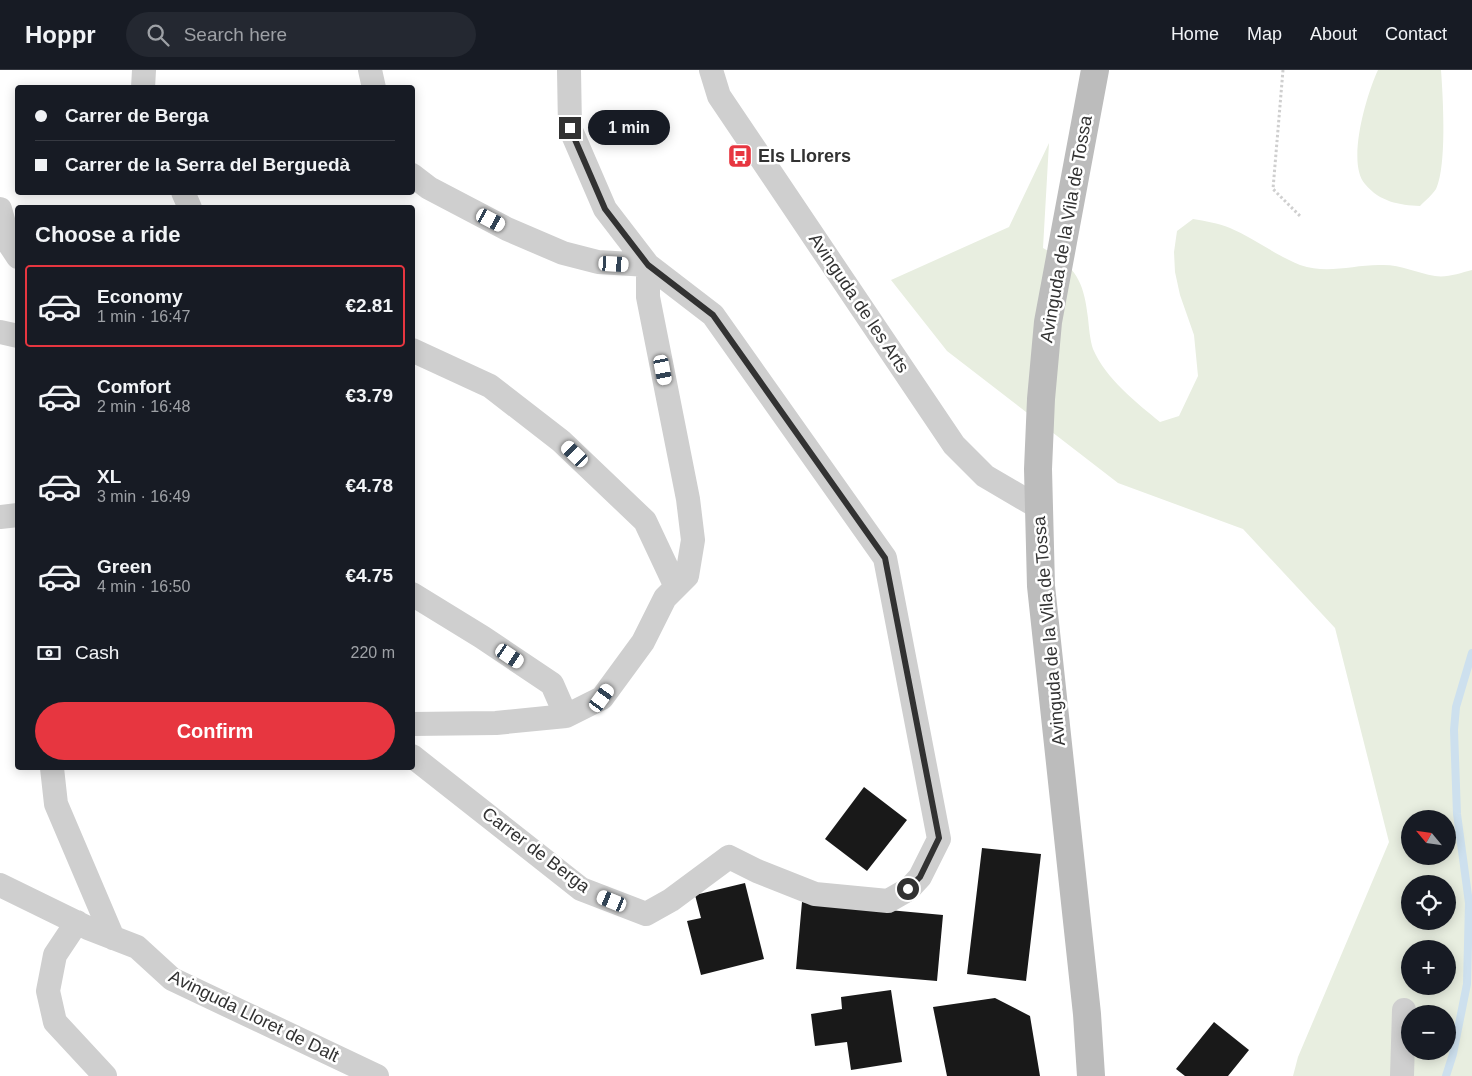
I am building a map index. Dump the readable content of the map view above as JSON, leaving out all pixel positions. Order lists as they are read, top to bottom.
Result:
{
  "streets": {
    "main road": ["Avinguda de la Vila de Tossa"],
    "street": ["Avinguda de les Arts", "Carrer de Berga", "Avinguda Lloret de Dalt"]
  },
  "crossings": [
    ["Avinguda de la Vila de Tossa", "Avinguda de les Arts"]
  ],
  "places": {
    "bus stop": ["Els Llorers"]
  },
  "north": "top left",
  "page": {
    "header": "Hoppr",
    "search": "Search here",
    "nav": [
      "Home",
      "Map",
      "About",
      "Contact"
    ],
    "banner": ["Carrer de Berga", "Carrer de la Serra del Berguedà"],
    "bubble": "1 min",
    "heading": "Choose a ride",
    "list": [
      {
        "name": "Economy",
        "note": "1 min · 16:47",
        "value": "€2.81"
      },
      {
        "name": "Comfort",
        "note": "2 min · 16:48",
        "value": "€3.79"
      },
      {
        "name": "XL",
        "note": "3 min · 16:49",
        "value": "€4.78"
      },
      {
        "name": "Green",
        "note": "4 min · 16:50",
        "value": "€4.75"
      }
    ],
    "pay": ["Cash", "220 m"],
    "buttons": "Confirm",
    "map_buttons": ["+", "−"]
  }
}
